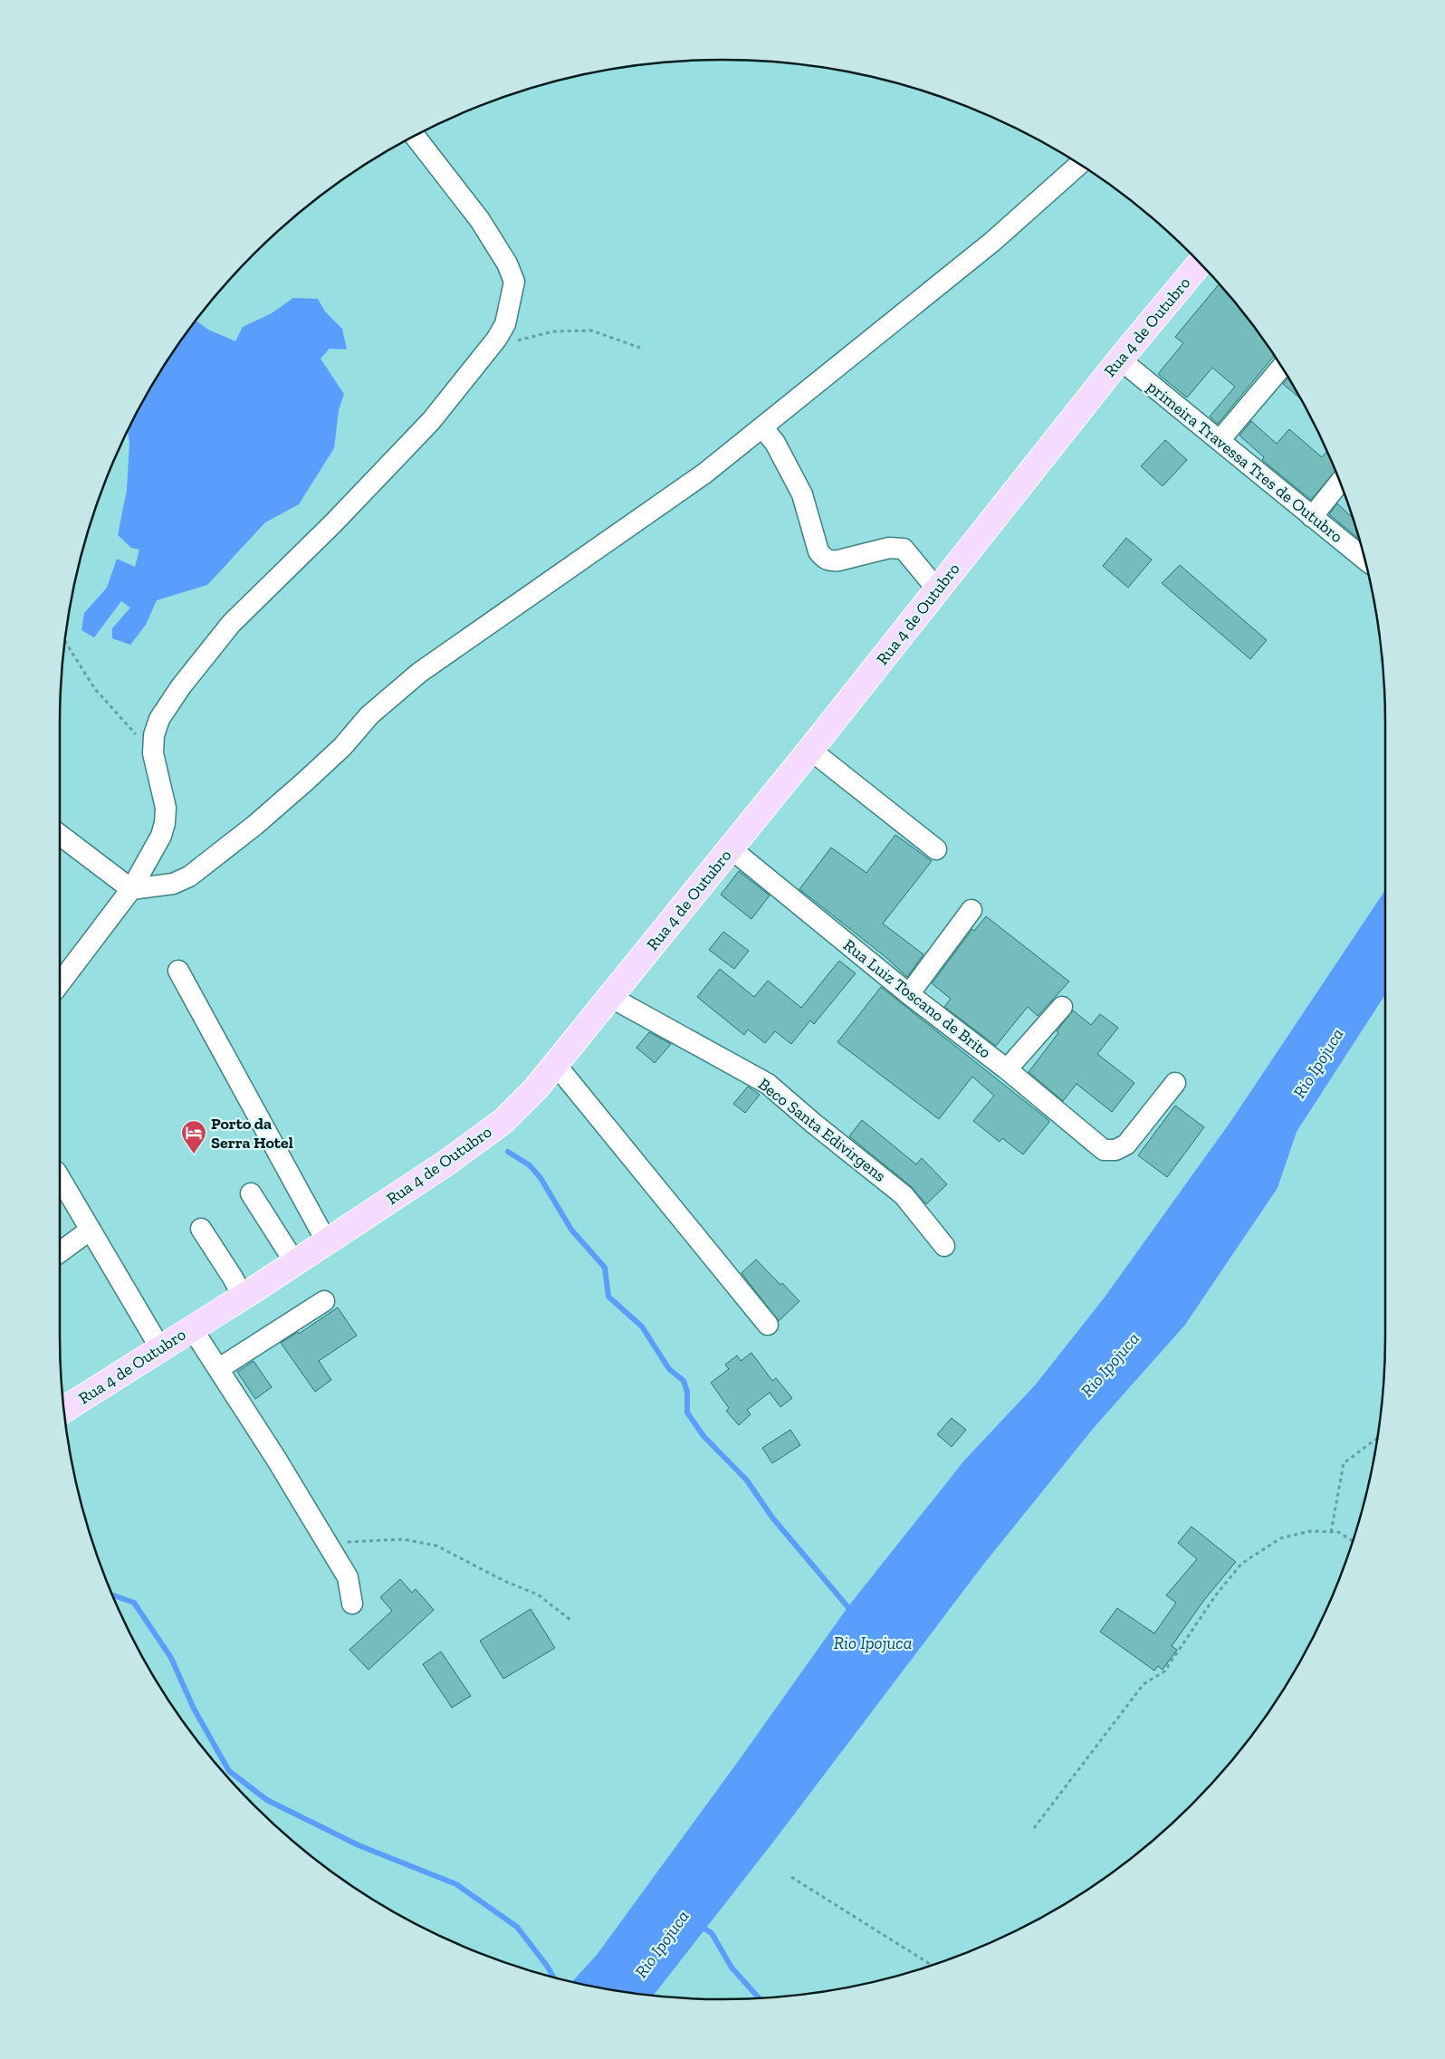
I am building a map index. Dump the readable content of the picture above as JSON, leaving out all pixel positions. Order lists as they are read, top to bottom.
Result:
{
  "streets": {
    "main road": ["Rua 4 de Outubro"],
    "street": ["primeira Travessa Tres de Outubro", "Rua Luiz Toscano de Brito", "Beco Santa Edivirgens"]
  },
  "crossings": [
    ["Rua 4 de Outubro", "primeira Travessa Tres de Outubro"],
    ["Rua 4 de Outubro", "Rua Luiz Toscano de Brito"],
    ["Rua 4 de Outubro", "Beco Santa Edivirgens"]
  ],
  "water": ["Rio Ipojuca"],
  "places": {
    "hotel": ["Porto da Serra Hotel"]
  }
}
